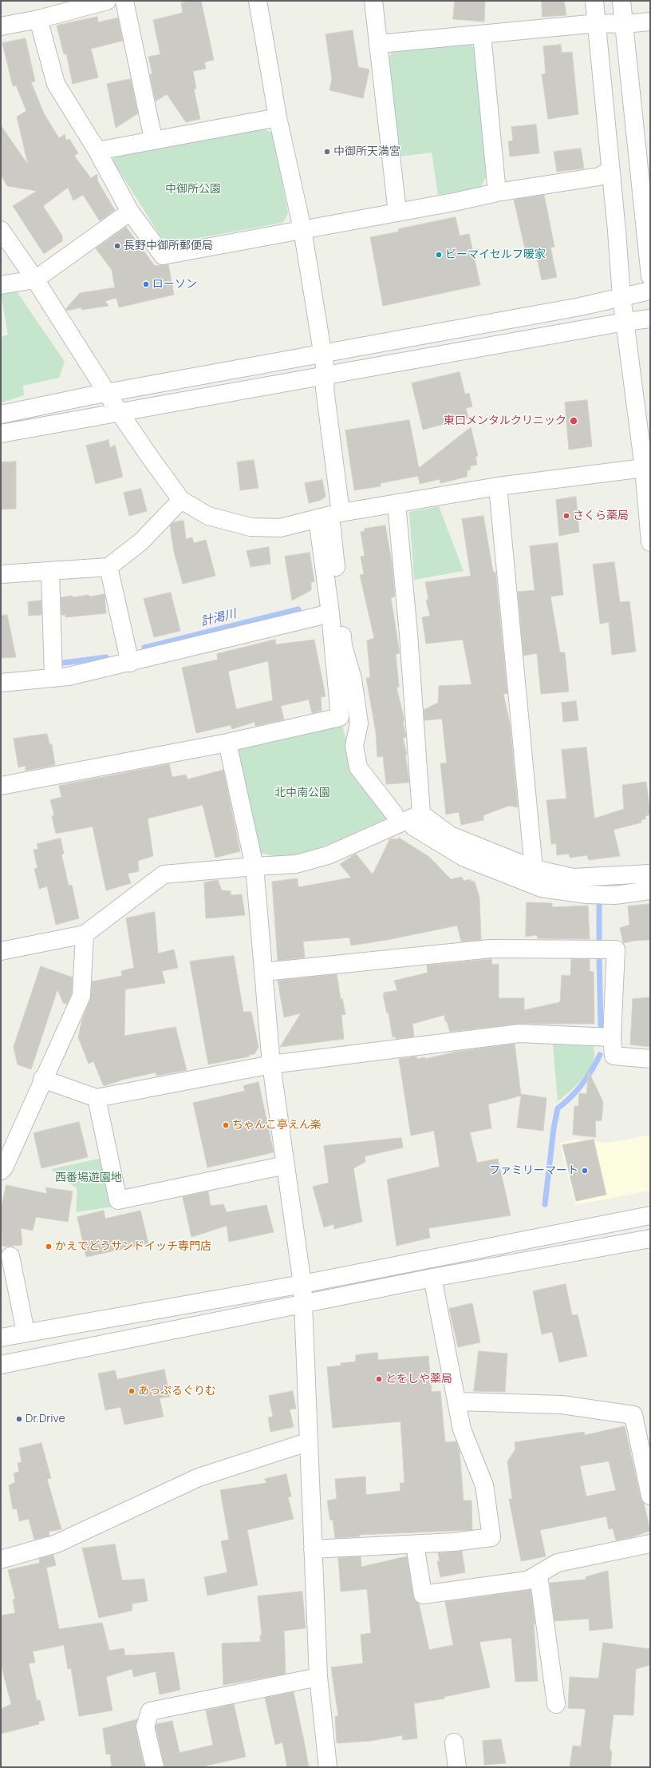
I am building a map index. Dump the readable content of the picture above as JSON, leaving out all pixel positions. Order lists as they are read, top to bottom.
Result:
{
  "water": ["計渇川"],
  "parks": ["中御所公園", "北中南公園", "西番場遊園地"],
  "places": [
    "中御所天満宮",
    "長野中御所郵便局",
    "ビーマイセルフ暖家",
    "ローソン",
    "東口メンタルクリニック",
    "さくら薬局",
    "ちゃんこ亭えん楽",
    "ファミリーマート",
    "かえでどうサンドイッチ専門店",
    "とをしや薬局",
    "あっぷるぐりむ",
    "Dr.Drive"
  ]
}
